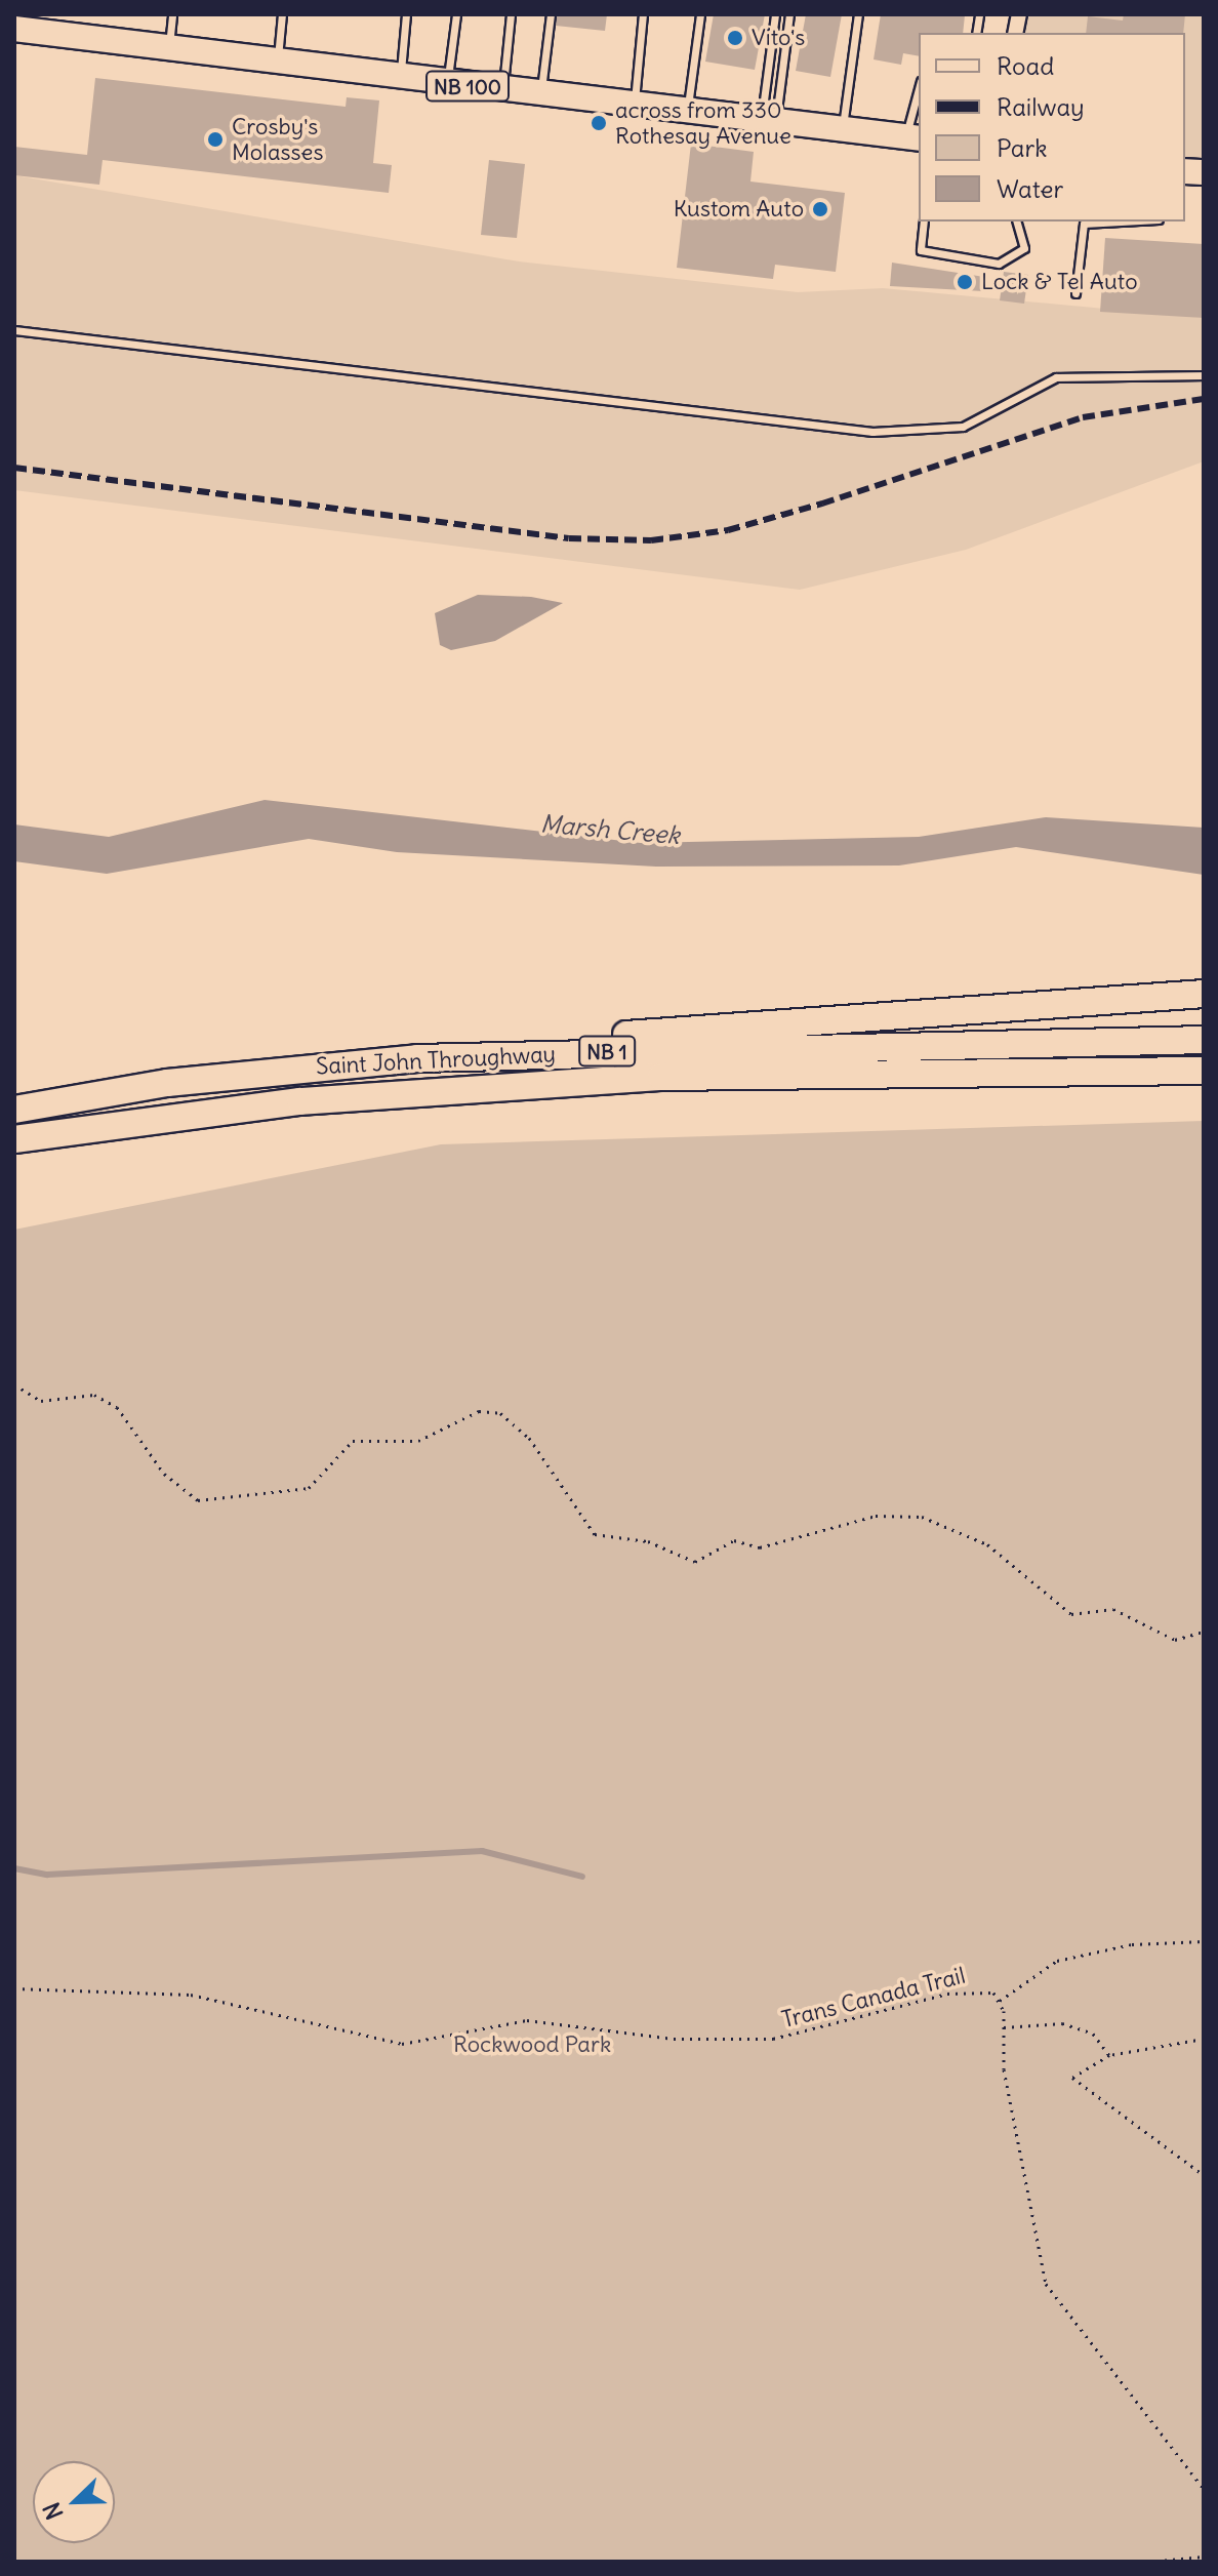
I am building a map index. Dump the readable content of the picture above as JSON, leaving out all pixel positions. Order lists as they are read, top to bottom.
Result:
{
  "streets": {
    "highway": ["NB 1", "Saint John Throughway"],
    "main road": ["NB 100"],
    "path": ["Trans Canada Trail"]
  },
  "water": ["Marsh Creek"],
  "parks": ["Rockwood Park"],
  "places": [
    "Vito's",
    "across from 330 Rothesay Avenue",
    "Crosby's Molasses",
    "Kustom Auto",
    "Lock & Tel Auto"
  ],
  "legend": [
    "Road",
    "Railway",
    "Park",
    "Water"
  ],
  "north": "bottom left"
}
